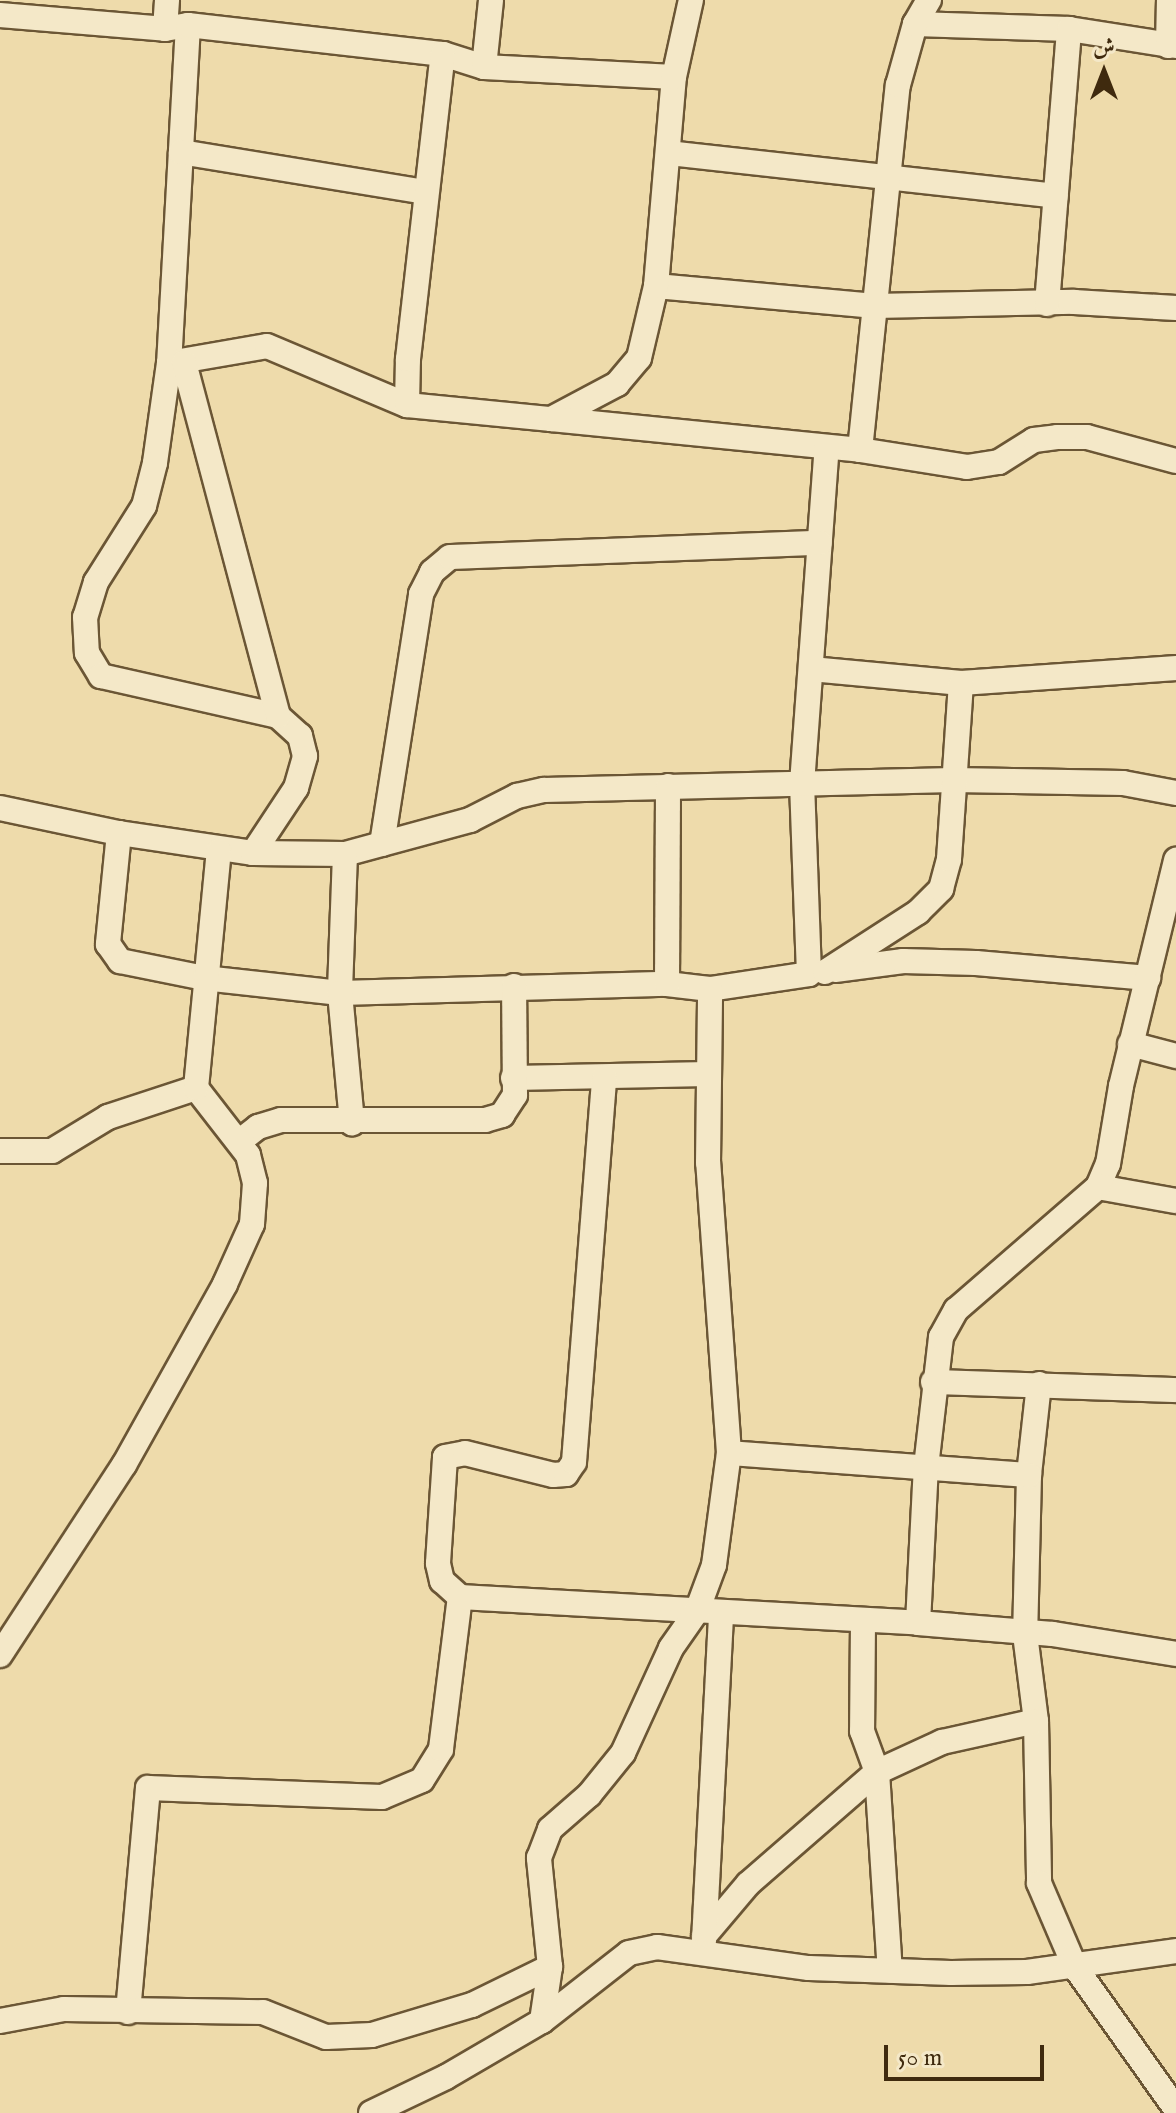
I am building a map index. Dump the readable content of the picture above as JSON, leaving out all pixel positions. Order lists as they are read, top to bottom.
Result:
{
  "scale_bar": "50 m",
  "north": "top"
}
